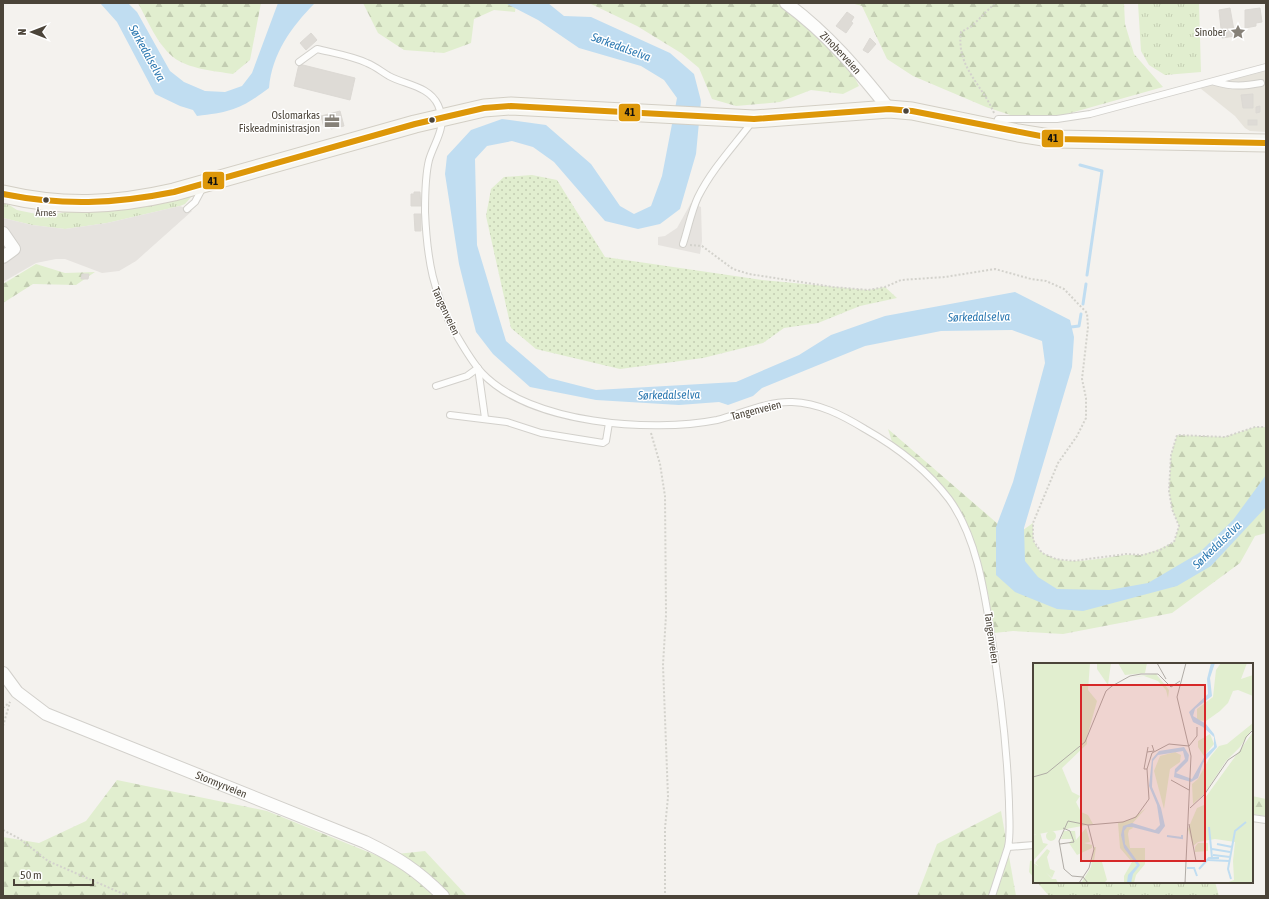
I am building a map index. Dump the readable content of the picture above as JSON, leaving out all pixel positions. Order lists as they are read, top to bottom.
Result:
{
  "streets": {
    "street": ["Zinoberveien", "Stormyrveien"],
    "lane": ["Tangenveien"]
  },
  "water": ["Sørkedalselva"],
  "places": {
    "place": ["Sinober"],
    "office": ["Oslomarkas Fiskeadministrasjon"],
    "other": ["Årnes"]
  },
  "lines": ["transit line 41"],
  "scale_bar": "50 m",
  "north": "left"
}
